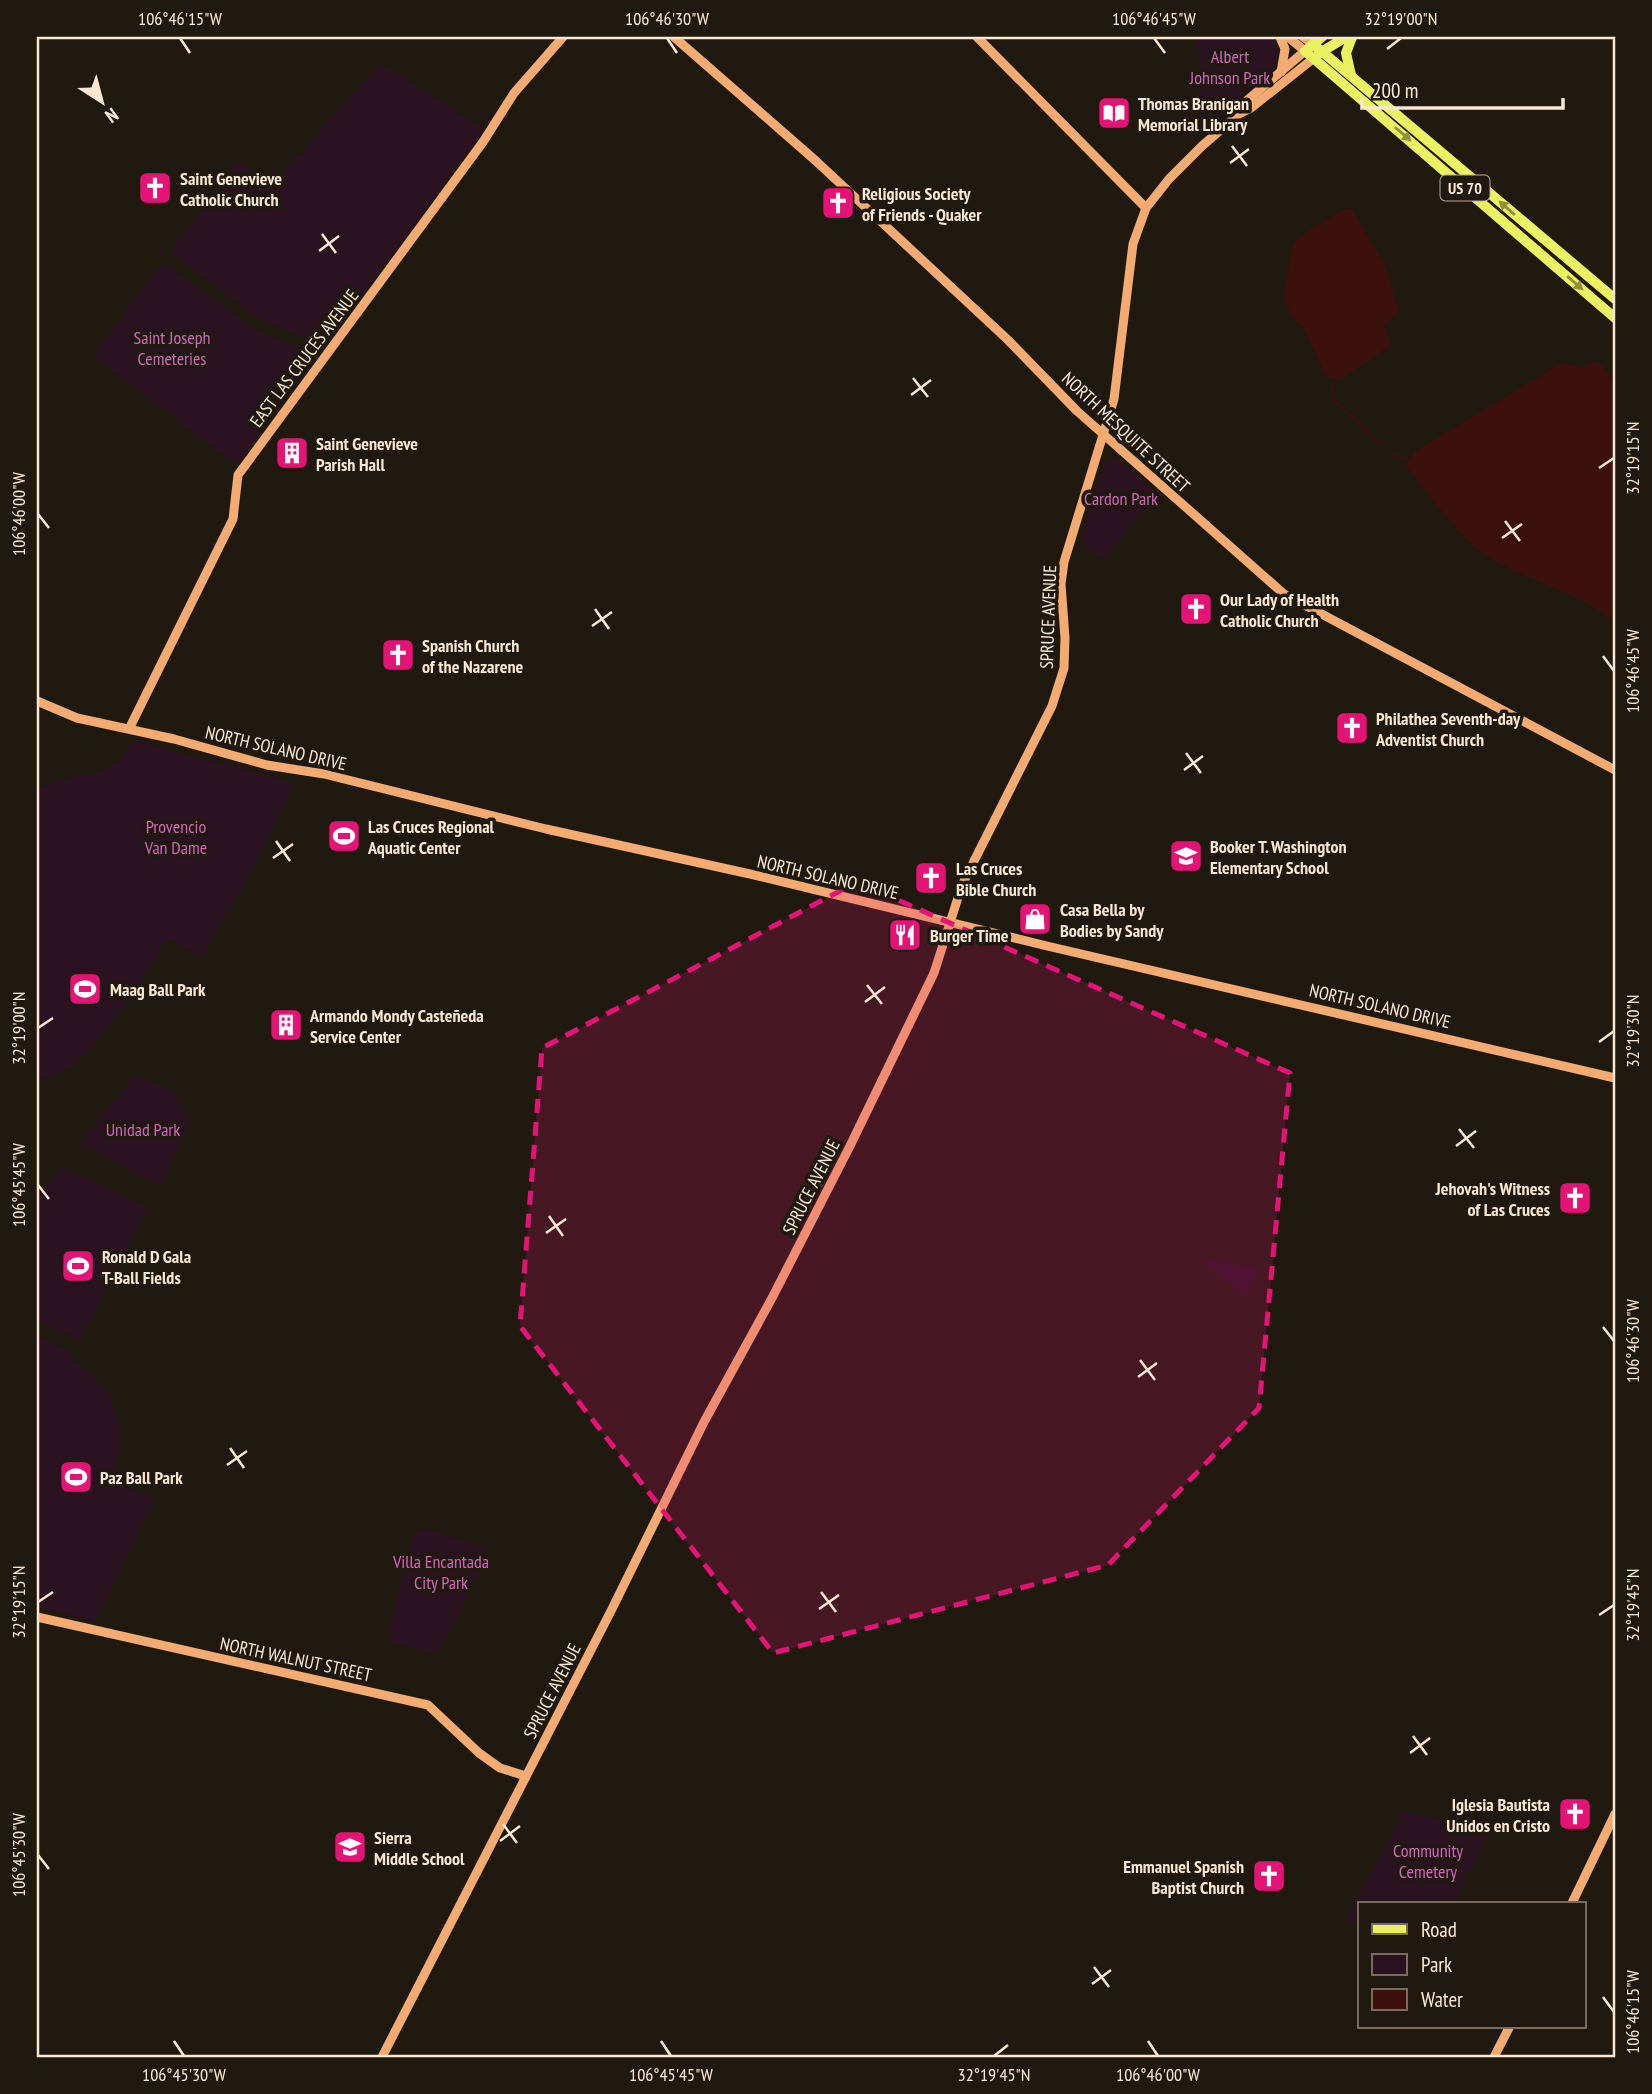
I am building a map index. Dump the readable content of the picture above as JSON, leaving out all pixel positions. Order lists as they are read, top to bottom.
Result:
{
  "streets": {
    "main road": [
      "US 70",
      "EAST LAS CRUCES AVENUE",
      "NORTH MESQUITE STREET",
      "SPRUCE AVENUE",
      "NORTH SOLANO DRIVE",
      "NORTH WALNUT STREET"
    ]
  },
  "crossings": [
    ["EAST LAS CRUCES AVENUE", "NORTH SOLANO DRIVE"],
    ["NORTH MESQUITE STREET", "SPRUCE AVENUE"],
    ["SPRUCE AVENUE", "NORTH SOLANO DRIVE"],
    ["SPRUCE AVENUE", "NORTH WALNUT STREET"]
  ],
  "parks": [
    "Albert Johnson Park",
    "Saint Joseph Cemeteries",
    "Cardon Park",
    "Provencio Van Dame",
    "Unidad Park",
    "Villa Encantada City Park",
    "Community Cemetery"
  ],
  "places": {
    "library": ["Thomas Branigan Memorial Library"],
    "church": [
      "Saint Genevieve Catholic Church",
      "Religious Society of Friends - Quaker",
      "Our Lady of Health Catholic Church",
      "Spanish Church of the Nazarene",
      "Philathea Seventh-day Adventist Church",
      "Las Cruces Bible Church",
      "Jehovah's Witness of Las Cruces",
      "Iglesia Bautista Unidos en Cristo",
      "Emmanuel Spanish Baptist Church"
    ],
    "building": ["Saint Genevieve Parish Hall", "Armando Mondy Casteñeda Service Center"],
    "sports": [
      "Las Cruces Regional Aquatic Center",
      "Maag Ball Park",
      "Ronald D Gala T-Ball Fields",
      "Paz Ball Park"
    ],
    "school or university": ["Booker T. Washington Elementary School", "Sierra Middle School"],
    "shop": ["Casa Bella by Bodies by Sandy"],
    "restaurant": ["Burger Time"]
  },
  "legend": ["Road", "Park", "Water"],
  "scale_bar": "200 m",
  "north": "bottom right",
  "coordinates": [
    "106°46'15\"W",
    "106°46'30\"W",
    "106°46'45\"W",
    "32°19'00\"N",
    "32°19'15\"N",
    "106°46'00\"W",
    "32°19'30\"N",
    "106°45'45\"W",
    "32°19'45\"N",
    "106°45'30\"W"
  ]
}
